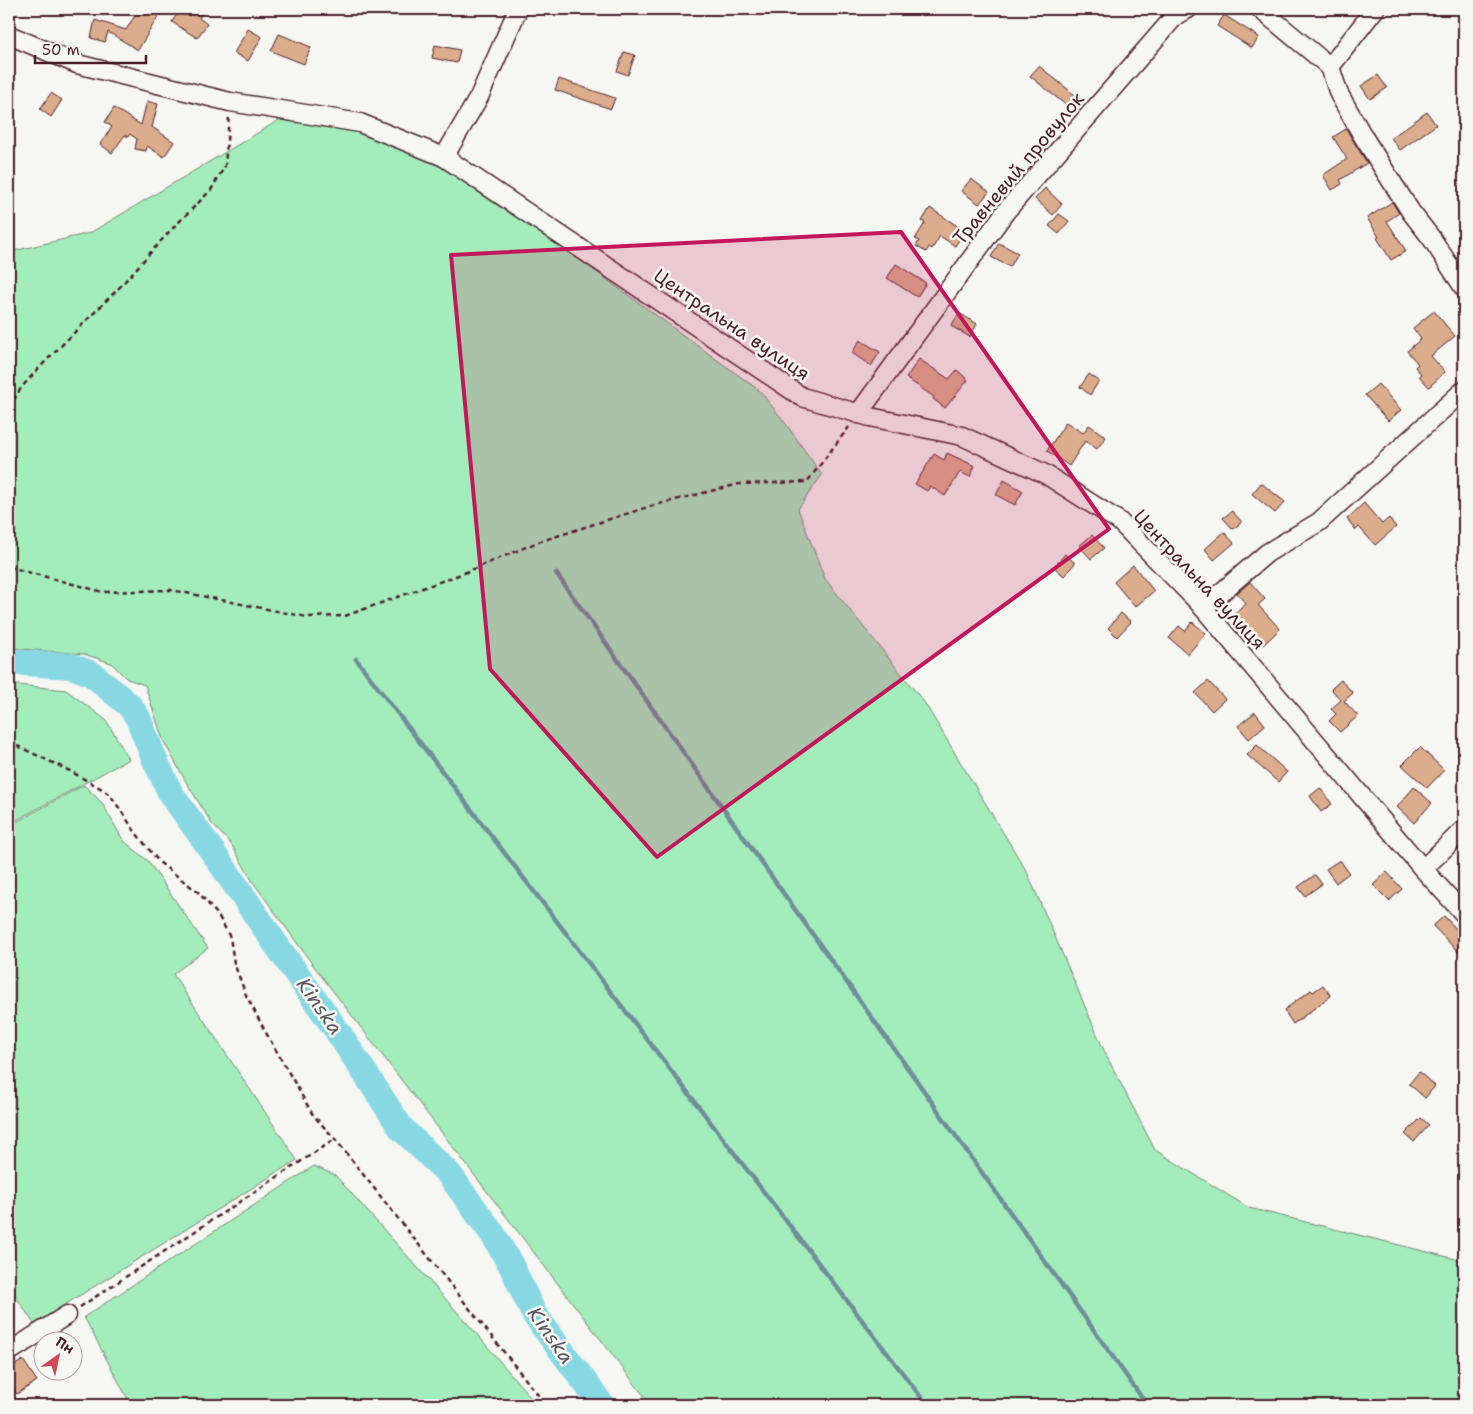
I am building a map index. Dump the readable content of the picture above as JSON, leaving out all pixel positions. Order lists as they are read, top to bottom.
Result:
{
  "streets": {
    "street": ["Травневий провулок", "Центральна вулиця"]
  },
  "crossings": [
    ["Травневий провулок", "Центральна вулиця"]
  ],
  "water": ["Kinska"],
  "scale_bar": "50 m",
  "north": "top right"
}
